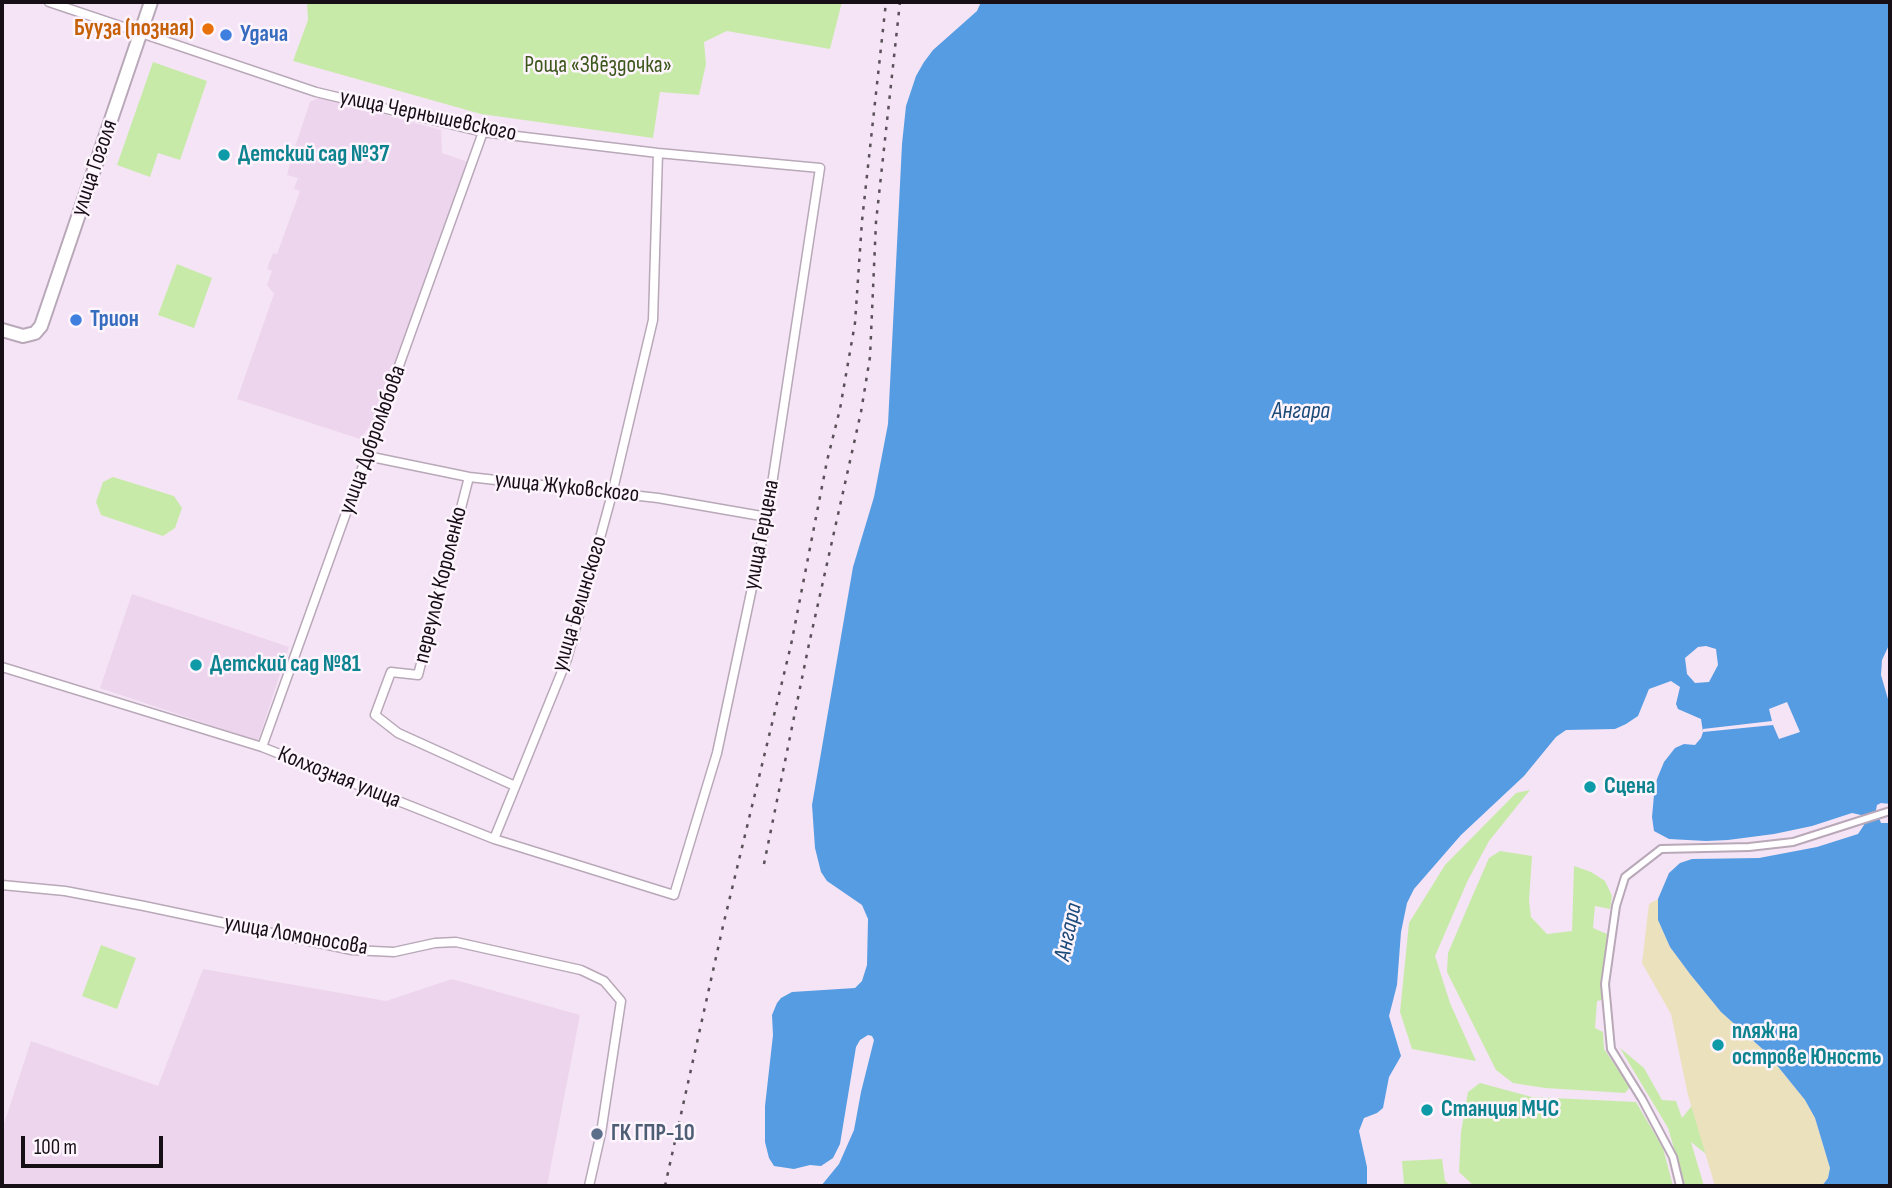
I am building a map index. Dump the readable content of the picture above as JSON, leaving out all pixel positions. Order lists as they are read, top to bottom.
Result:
{
  "streets": {
    "main road": ["улица Гоголя"],
    "street": [
      "улица Чернышевского",
      "улица Добролюбова",
      "улица Жуковского",
      "улица Герцена",
      "переулок Короленко",
      "улица Белинского",
      "Колхозная улица",
      "улица Ломоносова"
    ]
  },
  "crossings": [
    ["улица Чернышевского", "улица Гоголя"],
    ["улица Чернышевского", "улица Добролюбова"],
    ["улица Чернышевского", "улица Герцена"],
    ["улица Чернышевского", "улица Белинского"],
    ["улица Добролюбова", "улица Жуковского"],
    ["улица Добролюбова", "Колхозная улица"],
    ["улица Жуковского", "улица Герцена"],
    ["улица Жуковского", "переулок Короленко"],
    ["улица Жуковского", "улица Белинского"],
    ["улица Герцена", "Колхозная улица"],
    ["переулок Короленко", "улица Белинского"],
    ["улица Белинского", "Колхозная улица"]
  ],
  "water": ["Ангара"],
  "parks": ["Роща «Звёздочка»"],
  "places": [
    "Бууза (позная)",
    "Удача",
    "Детский сад №37",
    "Трион",
    "Детский сад №81",
    "Сцена",
    "пляж на острове Юность",
    "Станция МЧС",
    "ГК ГПР-10"
  ],
  "scale_bar": "100 m"
}
